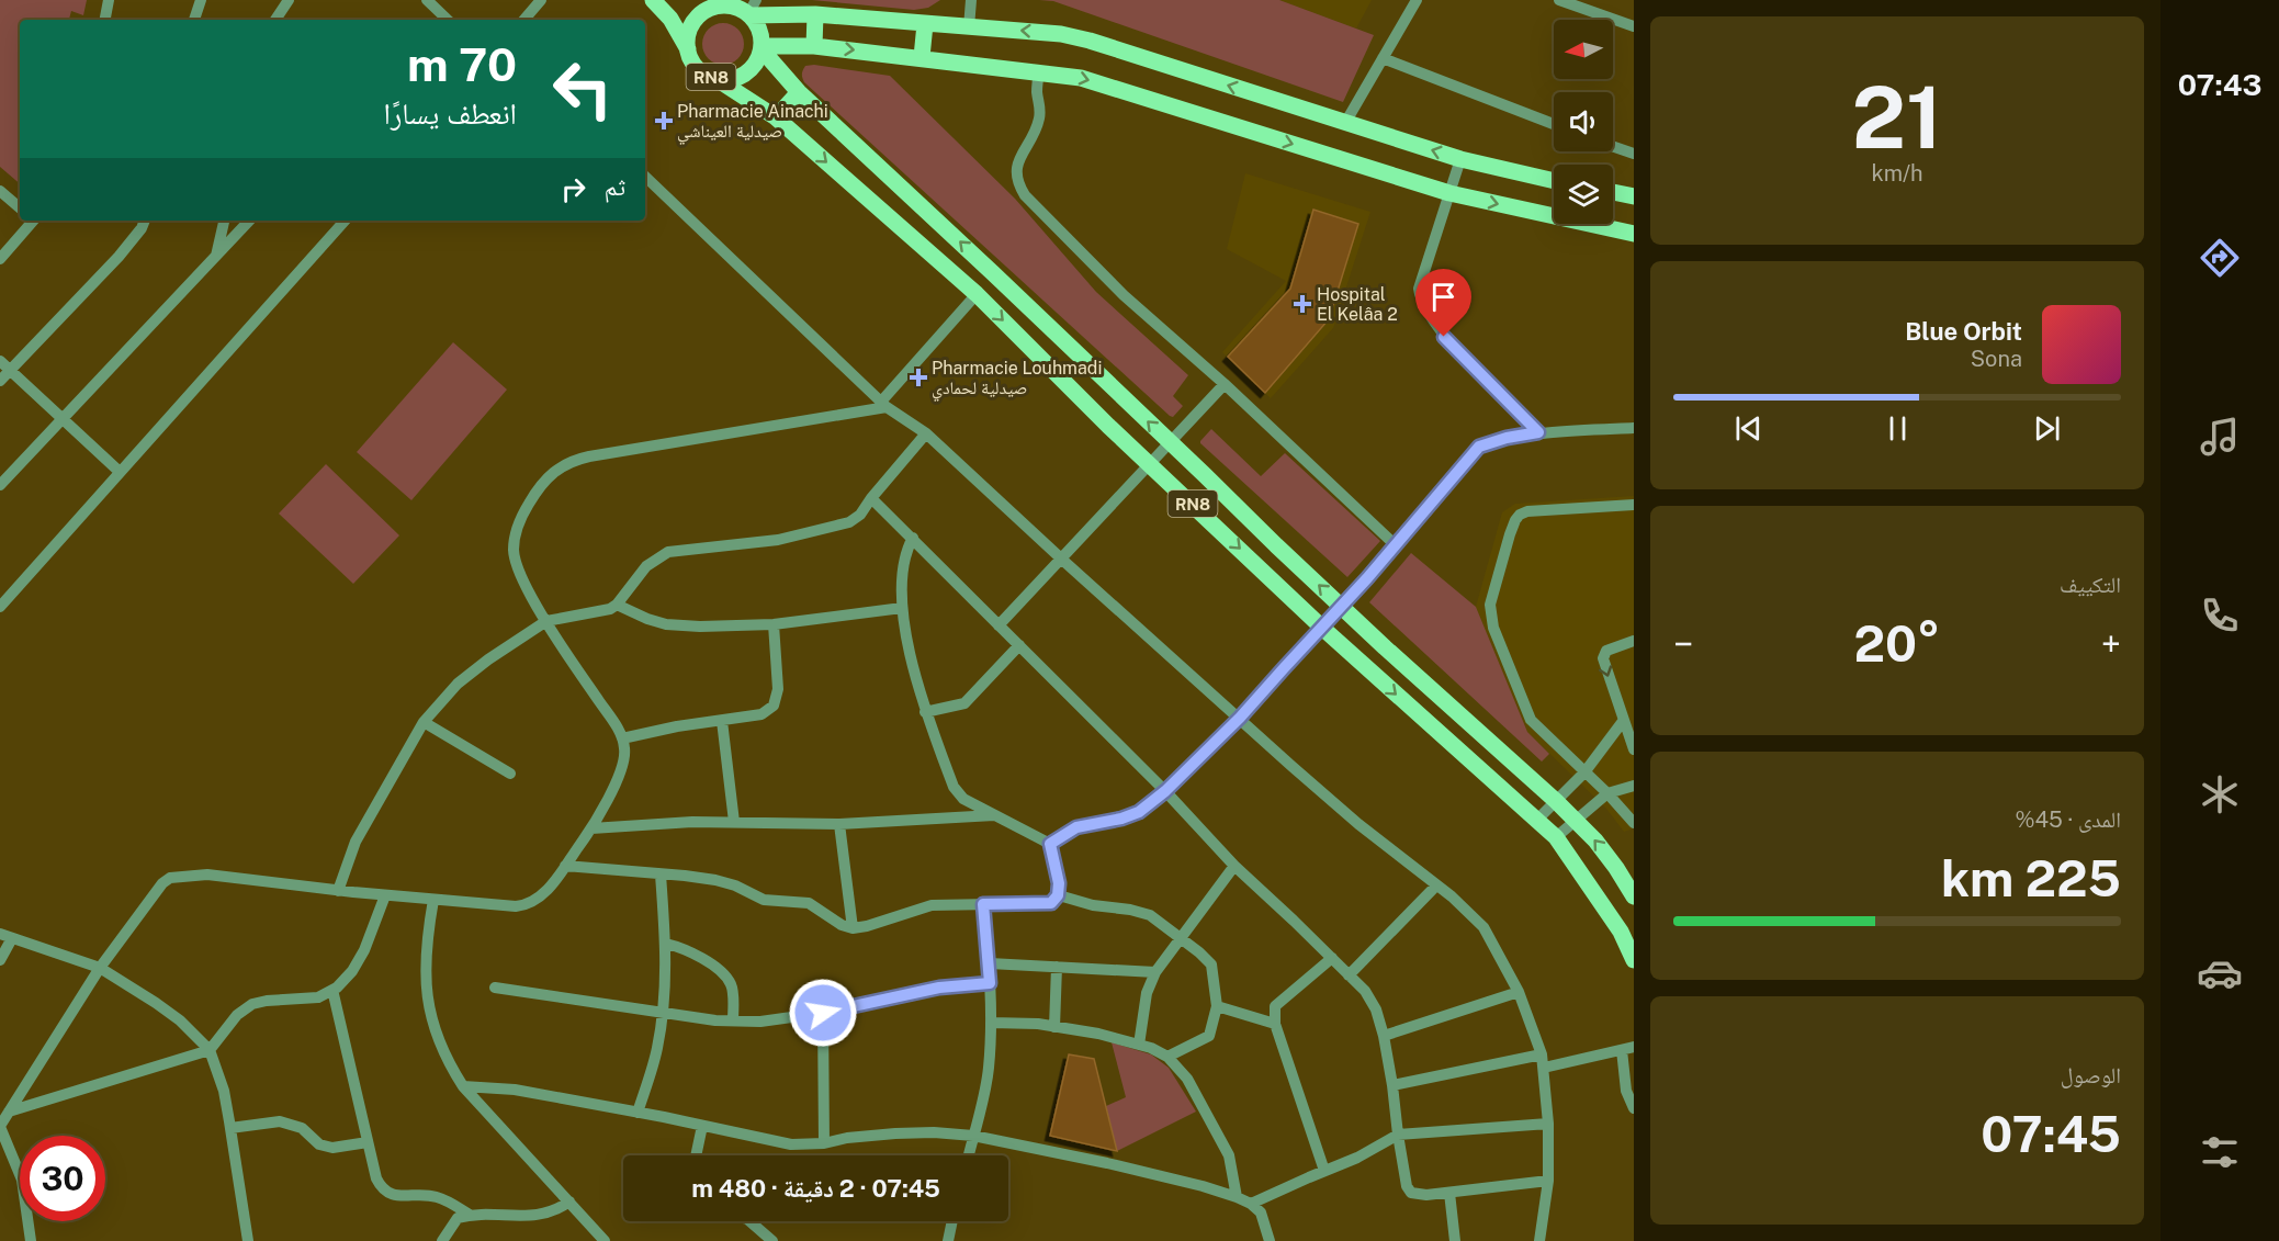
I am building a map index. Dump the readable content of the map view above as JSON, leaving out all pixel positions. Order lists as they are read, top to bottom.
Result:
{
  "streets": {
    "main road": ["RN8"]
  },
  "places": {
    "health": ["Pharmacie Ainachi صيدلية العيناشي", "Hospital El Kelâa 2", "Pharmacie Louhmadi صيدلية لحمادي"]
  },
  "north": "left",
  "page": {
    "tabs": "07:43",
    "tile": [
      ["21", "km/h"],
      "التكييف",
      ["المدى · 45%", "225 km"],
      ["الوصول", "07:45"]
    ],
    "turn": ["70 m", "انعطف يسارًا"],
    "then": "ثم",
    "song": ["Blue Orbit", "Sona"],
    "heat": ["−", "20°", "+"],
    "limit": "30",
    "trip": "07:45 · 2 دقيقة · 480 m"
  }
}
